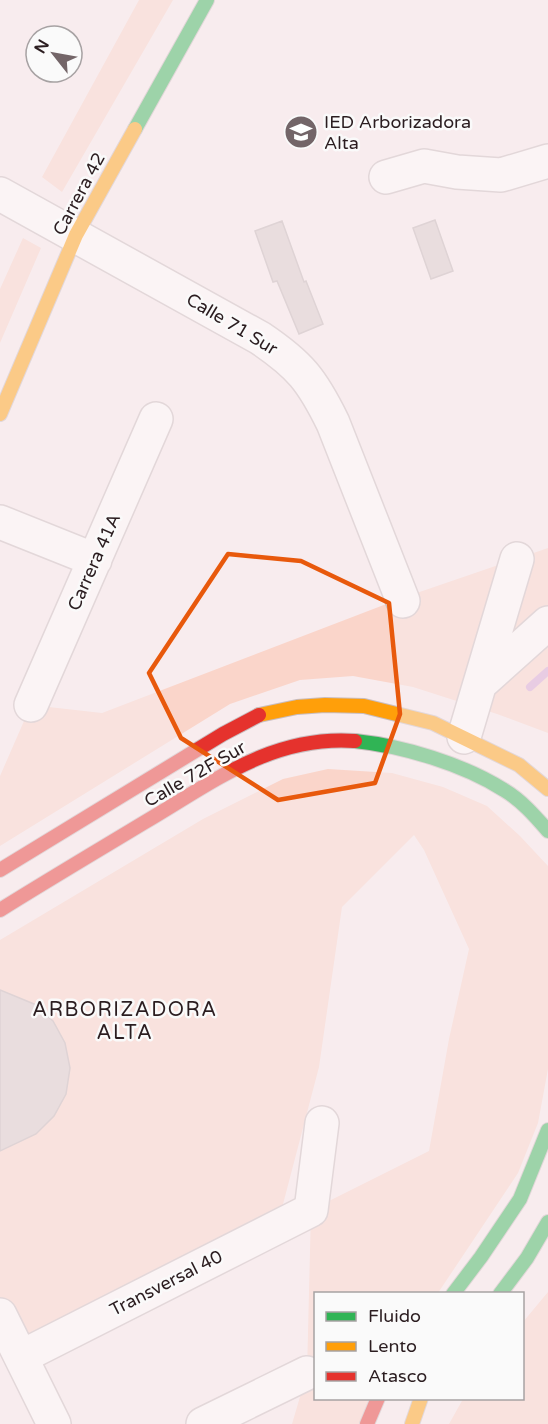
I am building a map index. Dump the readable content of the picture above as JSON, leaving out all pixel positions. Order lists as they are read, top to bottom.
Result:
{
  "streets": {
    "street": [
      "Carrera 42",
      "Calle 71 Sur",
      "Carrera 41A",
      "Calle 72F Sur",
      "Transversal 40"
    ]
  },
  "crossings": [
    ["Carrera 42", "Calle 71 Sur"]
  ],
  "districts": ["ARBORIZADORA ALTA"],
  "places": {
    "school or university": ["IED Arborizadora Alta"]
  },
  "legend": ["Fluido", "Lento", "Atasco"],
  "north": "top left"
}
